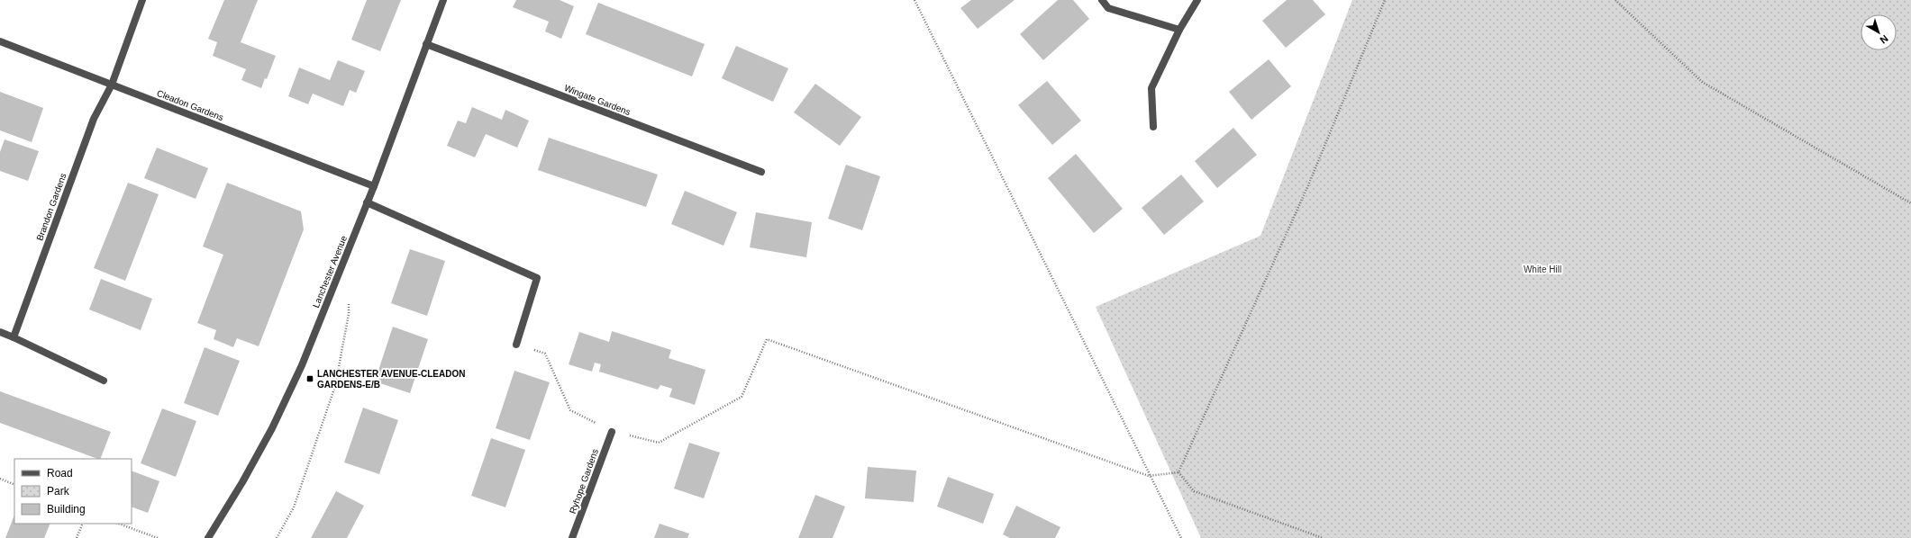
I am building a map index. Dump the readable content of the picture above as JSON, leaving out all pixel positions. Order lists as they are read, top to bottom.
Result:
{
  "streets": {
    "street": [
      "Wingate Gardens",
      "Cleadon Gardens",
      "Brandon Gardens",
      "Lanchester Avenue",
      "Ryhope Gardens"
    ]
  },
  "crossings": [
    ["Wingate Gardens", "Lanchester Avenue"],
    ["Cleadon Gardens", "Brandon Gardens"],
    ["Cleadon Gardens", "Lanchester Avenue"]
  ],
  "parks": ["White Hill"],
  "places": {
    "transit": ["LANCHESTER AVENUE-CLEADON GARDENS-E/B"]
  },
  "legend": ["Road", "Park", "Building"],
  "north": "bottom right"
}
